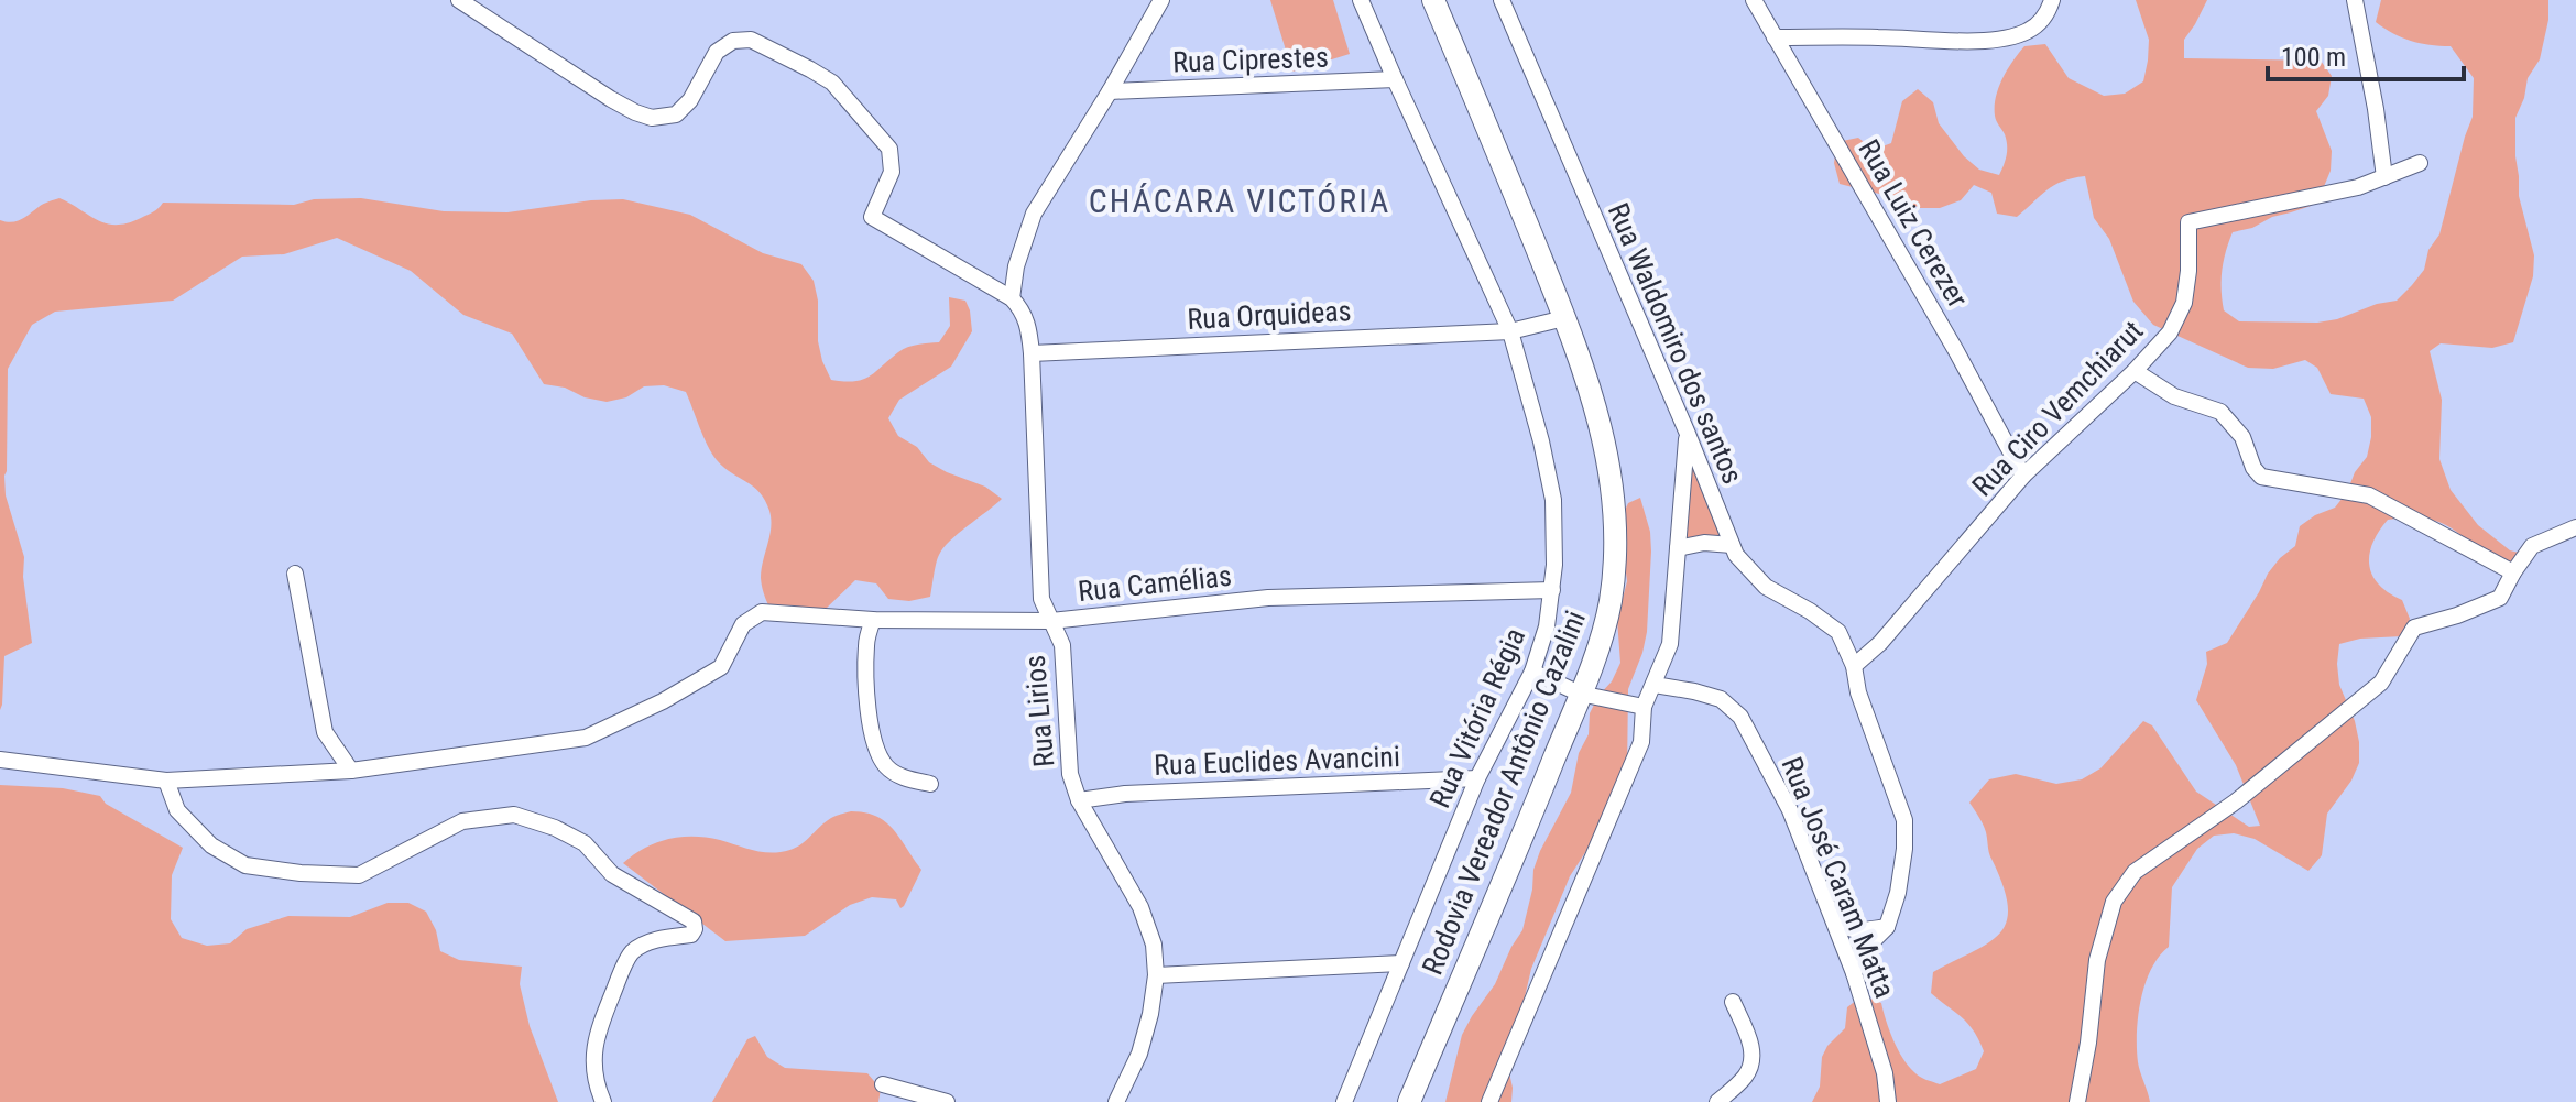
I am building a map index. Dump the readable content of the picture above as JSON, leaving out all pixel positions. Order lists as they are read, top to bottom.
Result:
{
  "streets": {
    "main road": ["Rodovia Vereador Antônio Cazalini"],
    "street": [
      "Rua Ciprestes",
      "Rua Luiz Cerezer",
      "Rua Orquideas",
      "Rua Waldomiro dos santos",
      "Rua Ciro Vemchiarut",
      "Rua Camélias",
      "Rua Lirios",
      "Rua Vitória Régia",
      "Rua Euclides Avancini",
      "Rua José Caram Matta"
    ]
  },
  "crossings": [
    ["Rua Ciprestes", "Rua Vitória Régia"],
    ["Rua Luiz Cerezer", "Rua Ciro Vemchiarut"],
    ["Rua Orquideas", "Rua Lirios"],
    ["Rua Orquideas", "Rua Vitória Régia"],
    ["Rua Orquideas", "Rodovia Vereador Antônio Cazalini"],
    ["Rua Waldomiro dos santos", "Rua Ciro Vemchiarut"],
    ["Rua Camélias", "Rua Lirios"],
    ["Rua Camélias", "Rua Vitória Régia"],
    ["Rua Lirios", "Rua Euclides Avancini"],
    ["Rua Vitória Régia", "Rua Euclides Avancini"]
  ],
  "districts": ["CHÁCARA VICTÓRIA"],
  "scale_bar": "100 m"
}
